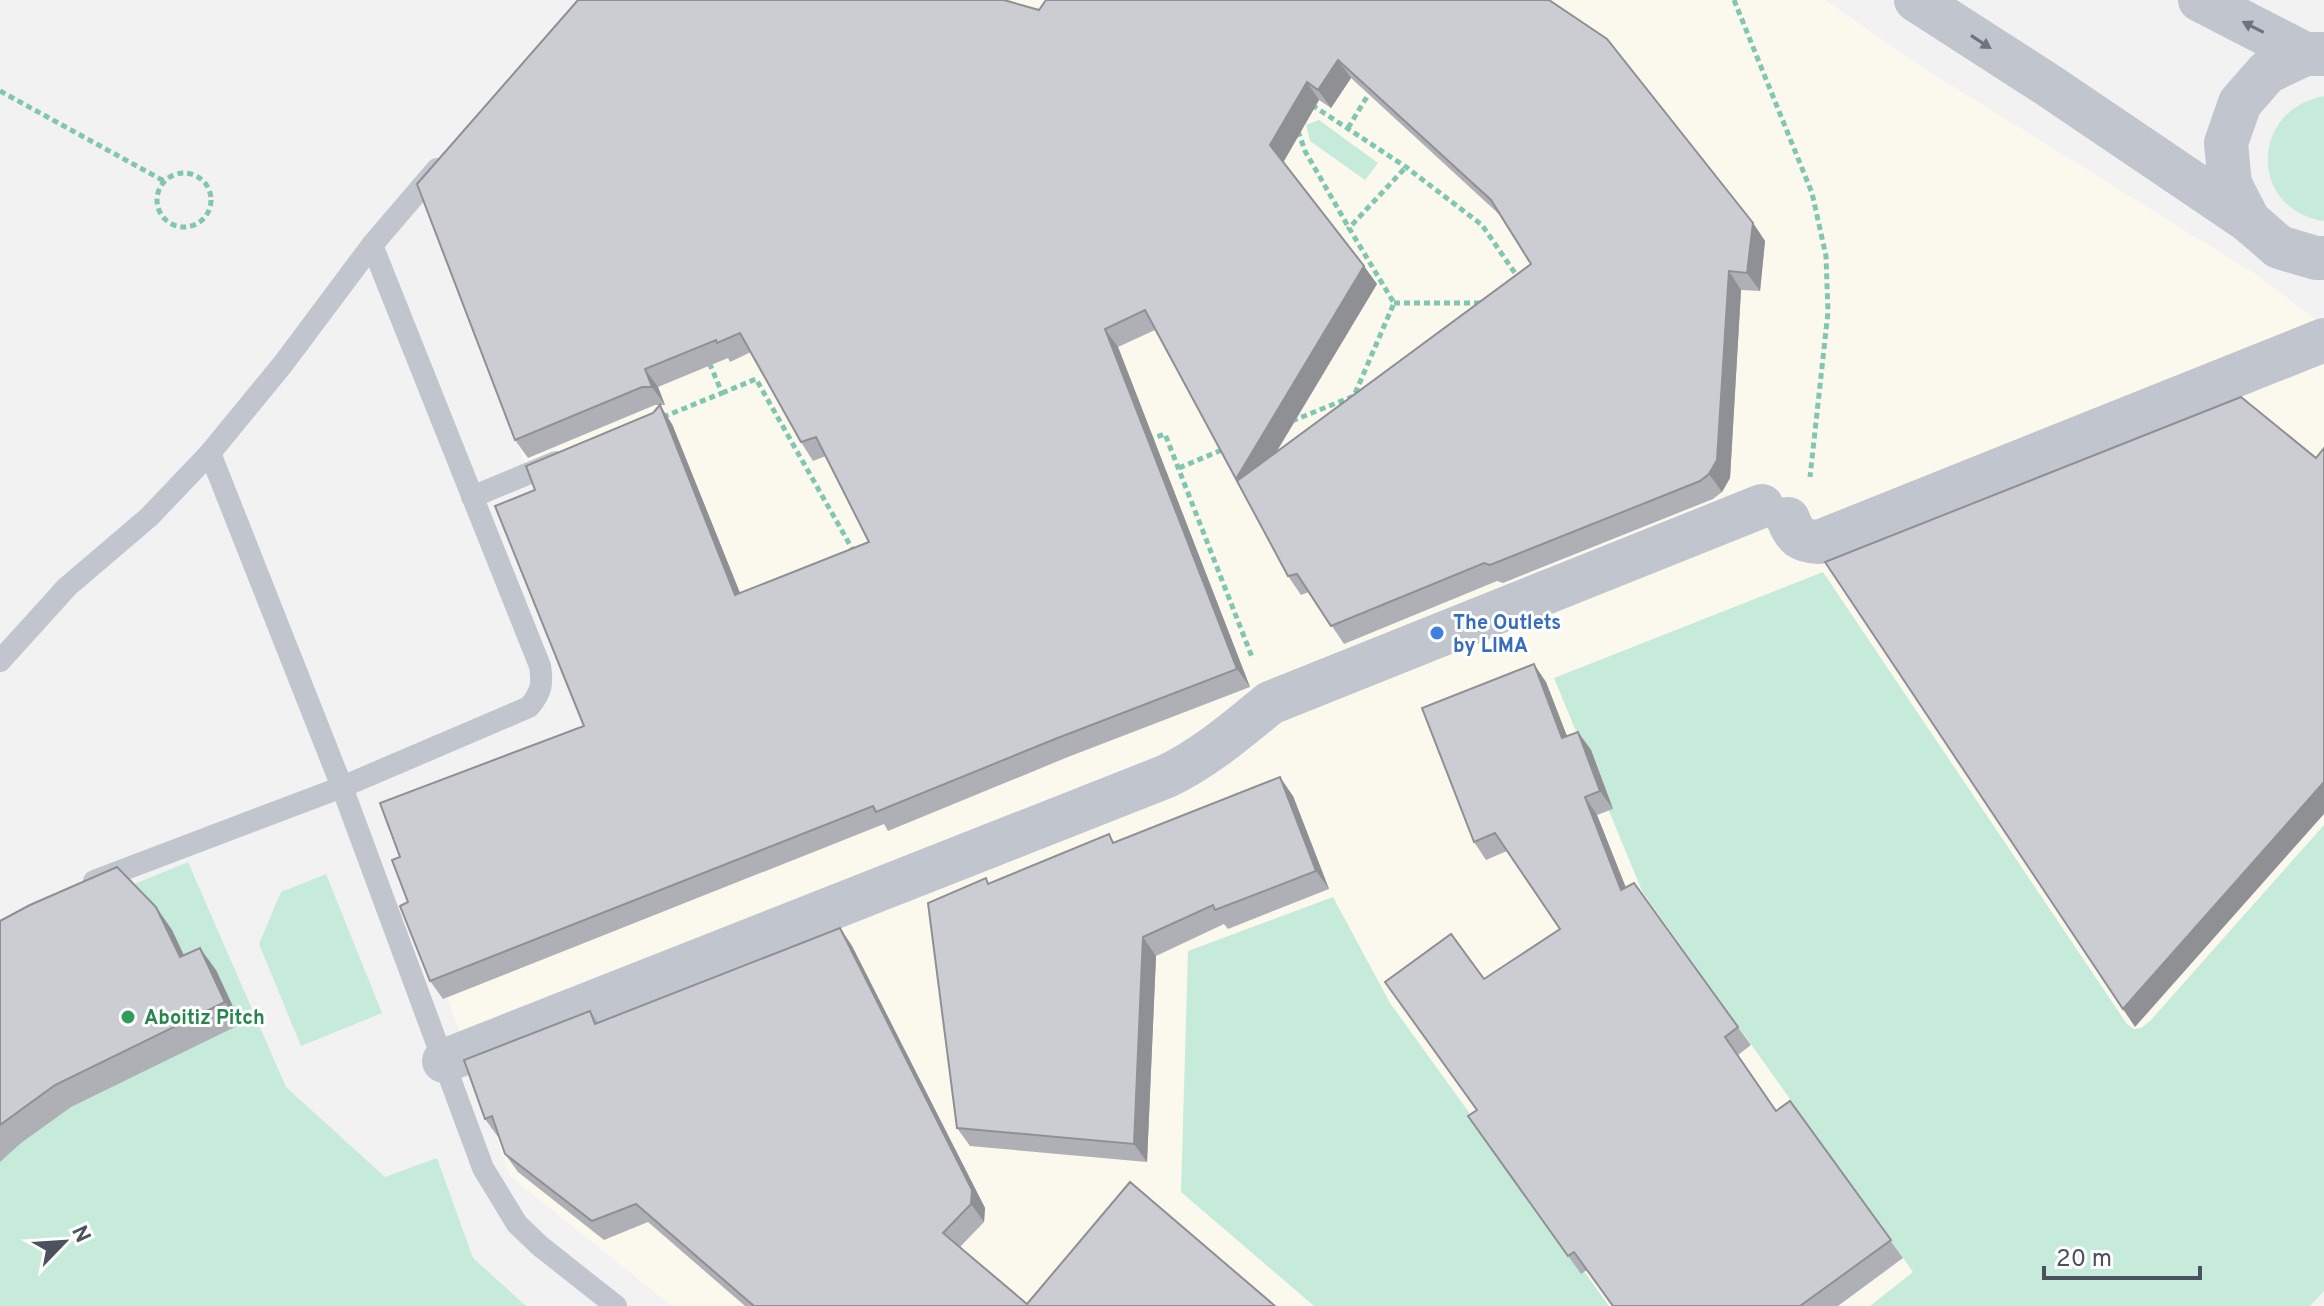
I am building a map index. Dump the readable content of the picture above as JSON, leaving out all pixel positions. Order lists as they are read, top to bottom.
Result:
{
  "places": ["The Outlets by LIMA", "Aboitiz Pitch"],
  "scale_bar": "20 m",
  "north": "top right"
}
